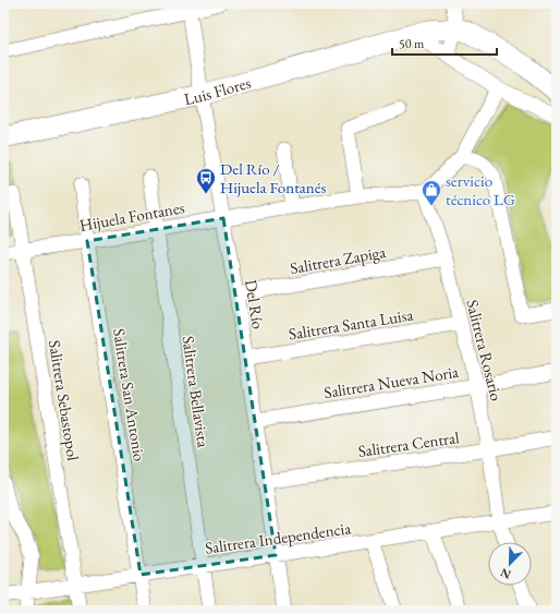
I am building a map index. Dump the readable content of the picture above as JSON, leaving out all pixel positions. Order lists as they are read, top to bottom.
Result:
{
  "streets": {
    "main road": ["Luis Flores"],
    "street": [
      "Hijuela Fontanes",
      "Salitrera Zapiga",
      "Del Río",
      "Salitrera Santa Luisa",
      "Salitrera Rosario",
      "Salitrera Nueva Noria",
      "Salitrera Bellavista",
      "Salitrera San Antonio",
      "Salitrera Sebastopol",
      "Salitrera Central",
      "Salitrera Independencia"
    ]
  },
  "crossings": [
    ["Luis Flores", "Del Río"],
    ["Hijuela Fontanes", "Del Río"],
    ["Hijuela Fontanes", "Salitrera Rosario"],
    ["Hijuela Fontanes", "Salitrera Bellavista"],
    ["Hijuela Fontanes", "Salitrera San Antonio"],
    ["Hijuela Fontanes", "Salitrera Sebastopol"],
    ["Salitrera Zapiga", "Del Río"],
    ["Salitrera Zapiga", "Salitrera Rosario"],
    ["Del Río", "Salitrera Santa Luisa"],
    ["Del Río", "Salitrera Nueva Noria"],
    ["Del Río", "Salitrera Central"],
    ["Del Río", "Salitrera Independencia"],
    ["Salitrera Santa Luisa", "Salitrera Rosario"],
    ["Salitrera Rosario", "Salitrera Nueva Noria"],
    ["Salitrera Rosario", "Salitrera Central"],
    ["Salitrera Rosario", "Salitrera Independencia"],
    ["Salitrera Bellavista", "Salitrera Independencia"],
    ["Salitrera San Antonio", "Salitrera Independencia"],
    ["Salitrera Sebastopol", "Salitrera Independencia"]
  ],
  "places": {
    "bus stop": ["Del Río / Hijuela Fontanés"],
    "shop": ["servicio técnico LG"]
  },
  "scale_bar": "50 m",
  "north": "bottom left"
}
